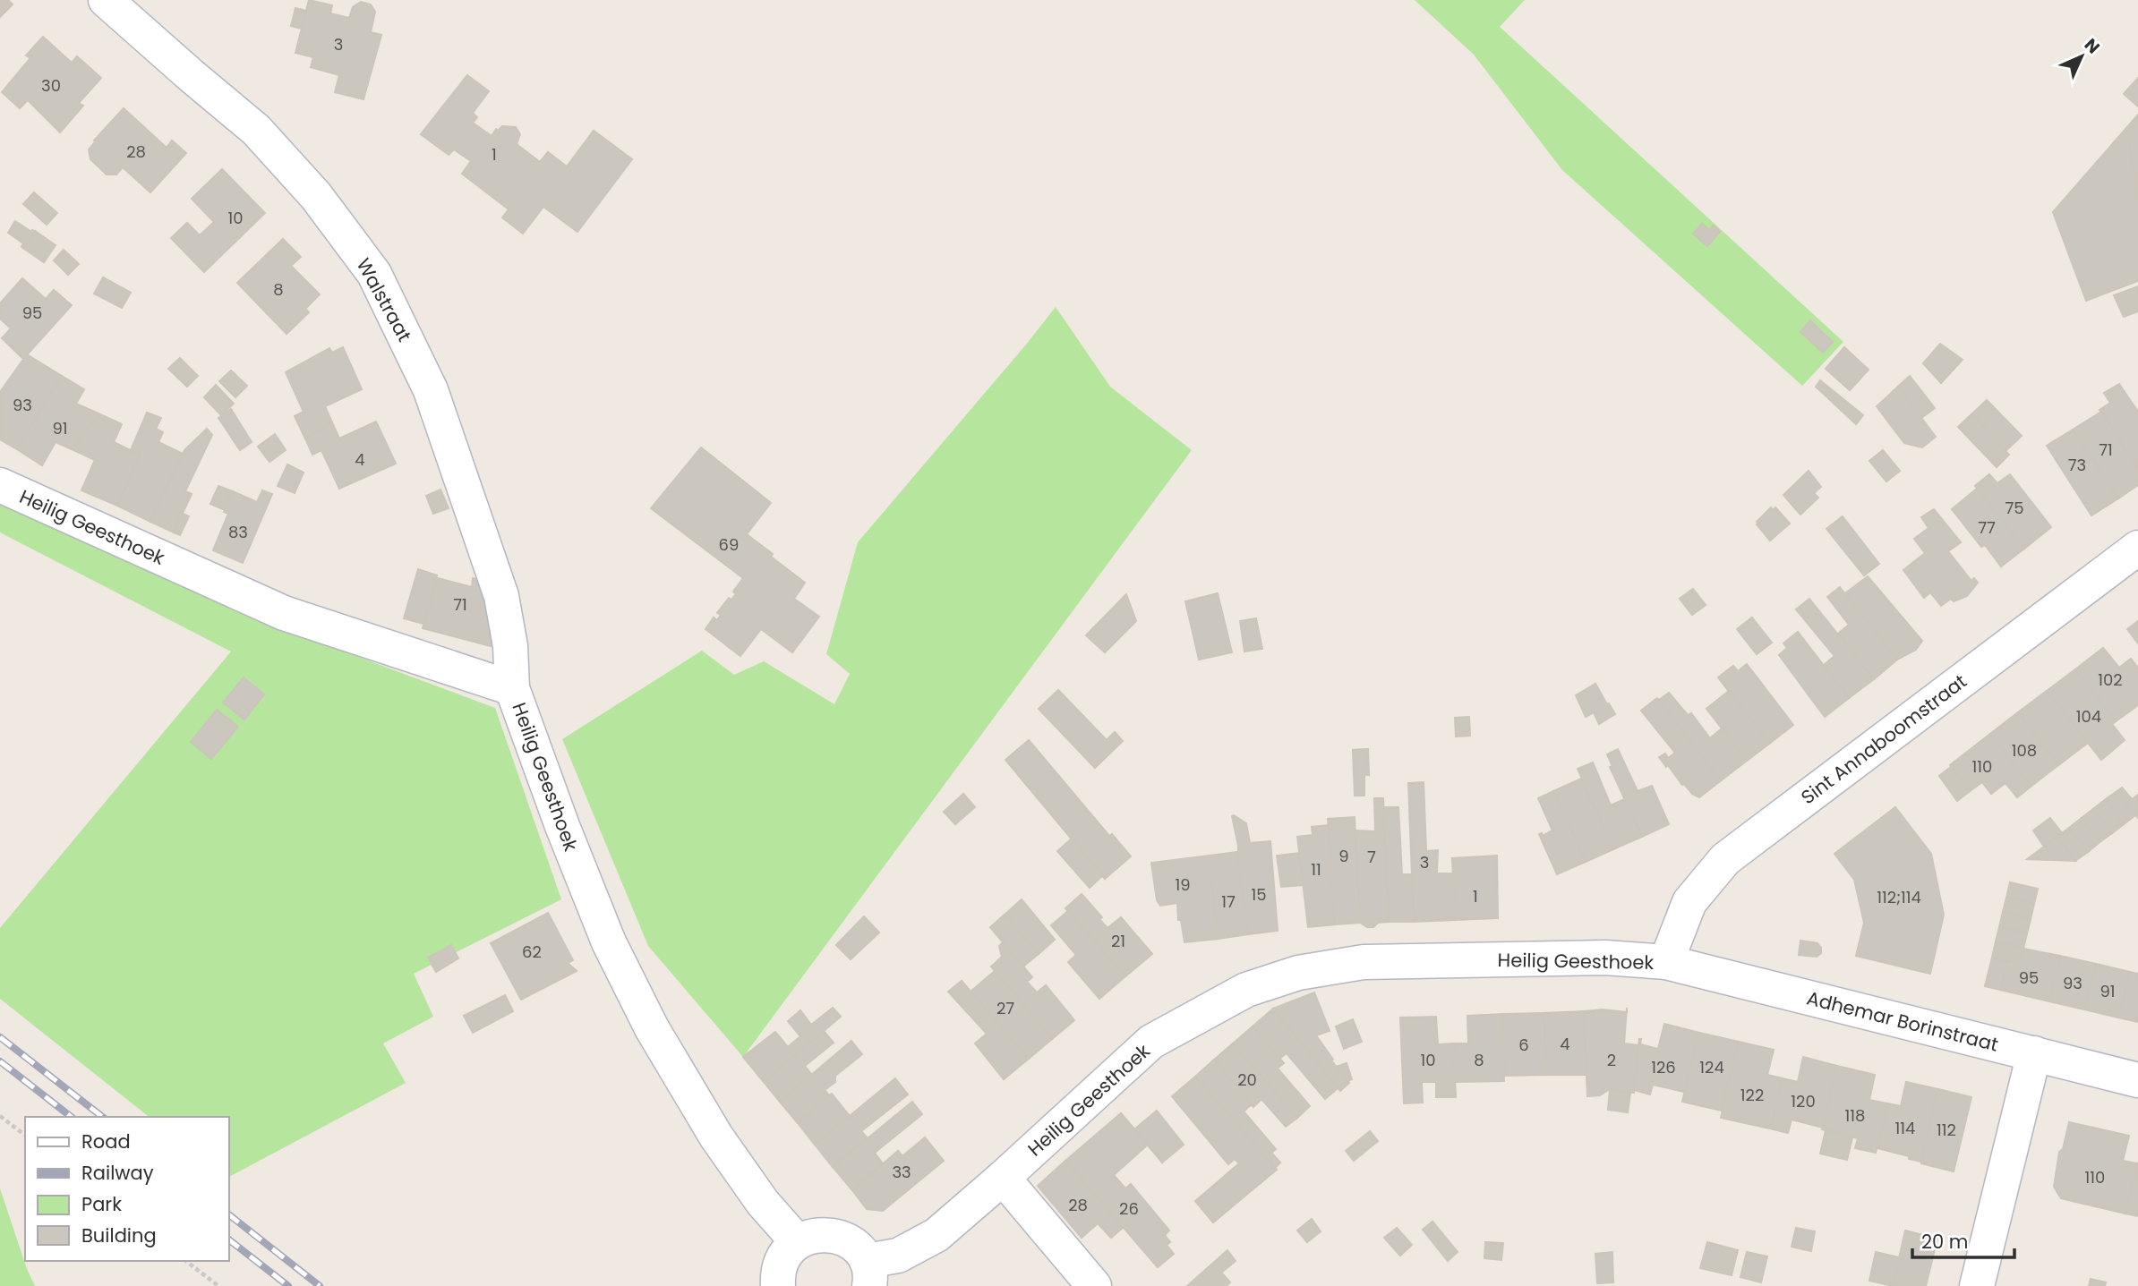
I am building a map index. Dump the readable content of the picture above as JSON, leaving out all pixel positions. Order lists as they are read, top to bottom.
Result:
{
  "streets": {
    "street": [
      "Walstraat",
      "Heilig Geesthoek",
      "Sint Annaboomstraat",
      "Adhemar Borinstraat"
    ]
  },
  "crossings": [
    ["Walstraat", "Heilig Geesthoek"],
    ["Heilig Geesthoek", "Sint Annaboomstraat"],
    ["Heilig Geesthoek", "Adhemar Borinstraat"],
    ["Sint Annaboomstraat", "Adhemar Borinstraat"]
  ],
  "house_numbers": [
    "3",
    "30",
    "28",
    "1",
    "10",
    "8",
    "95",
    "93",
    "91",
    "71",
    "4",
    "73",
    "75",
    "77",
    "83",
    "69",
    "71",
    "102",
    "104",
    "108",
    "110",
    "9",
    "7",
    "3",
    "11",
    "19",
    "15",
    "1",
    "112;114",
    "17",
    "21",
    "62",
    "95",
    "93",
    "91",
    "27",
    "4",
    "6",
    "10",
    "8",
    "2",
    "126",
    "124",
    "20",
    "122",
    "120",
    "118",
    "114",
    "112",
    "33",
    "110",
    "28",
    "26"
  ],
  "legend": [
    "Road",
    "Railway",
    "Park",
    "Building"
  ],
  "scale_bar": "20 m",
  "north": "top right"
}
